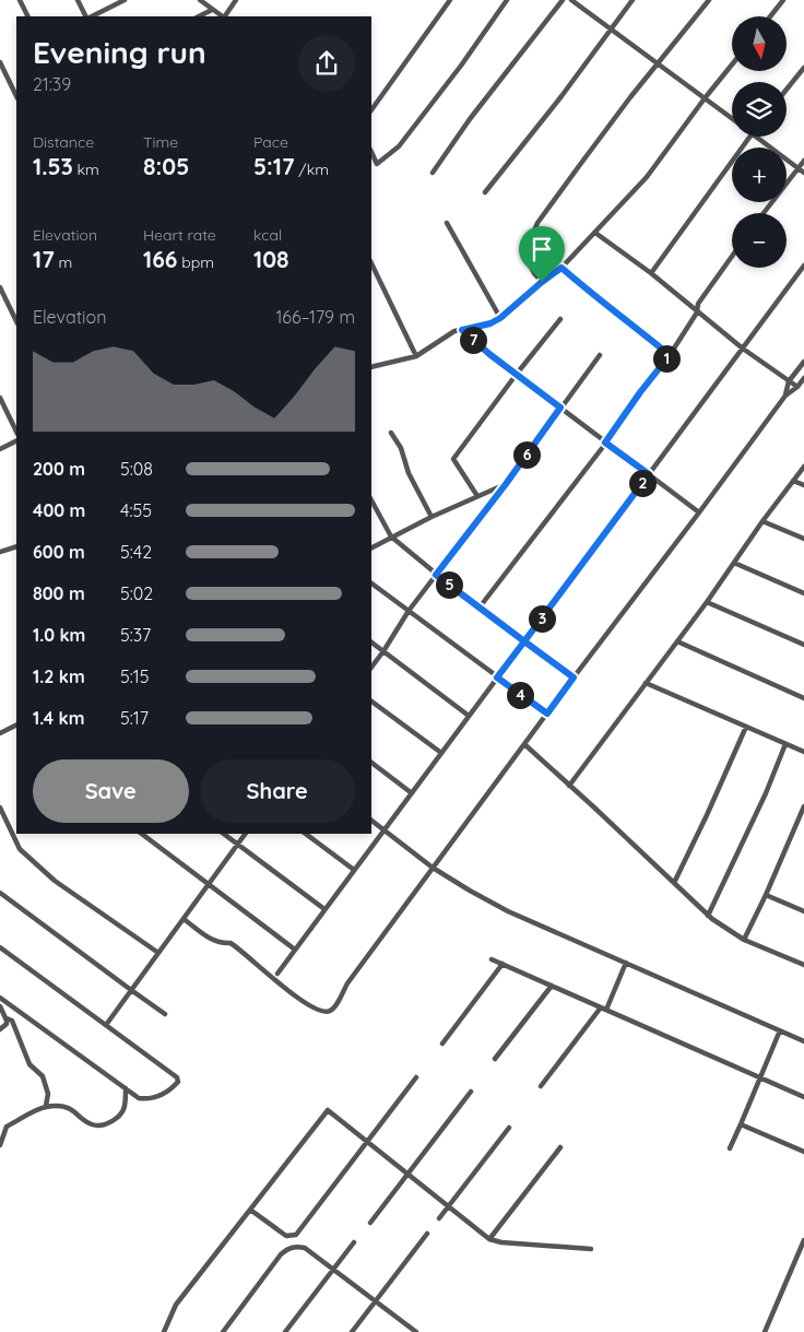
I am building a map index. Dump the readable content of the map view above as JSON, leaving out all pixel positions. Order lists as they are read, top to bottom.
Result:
{
  "north": "bottom",
  "page": {
    "map_buttons": ["+", "−"],
    "heading": ["Evening run", "21:39"],
    "stats": [
      ["Distance", "1.53 km"],
      ["Time", "8:05"],
      ["Pace", "5:17 /km"],
      ["Elevation", "17 m"],
      ["Heart rate", "166 bpm"],
      ["kcal", "108"]
    ],
    "chart": ["Elevation", "166–179 m"],
    "pins": [
      "7",
      "1",
      "6",
      "2",
      "5",
      "3",
      "4"
    ],
    "list": [
      {
        "name": "200 m",
        "note": "5:08"
      },
      {
        "name": "400 m",
        "note": "4:55"
      },
      {
        "name": "600 m",
        "note": "5:42"
      },
      {
        "name": "800 m",
        "note": "5:02"
      },
      {
        "name": "1.0 km",
        "note": "5:37"
      },
      {
        "name": "1.2 km",
        "note": "5:15"
      },
      {
        "name": "1.4 km",
        "note": "5:17"
      }
    ],
    "buttons": ["Save", "Share"]
  }
}
